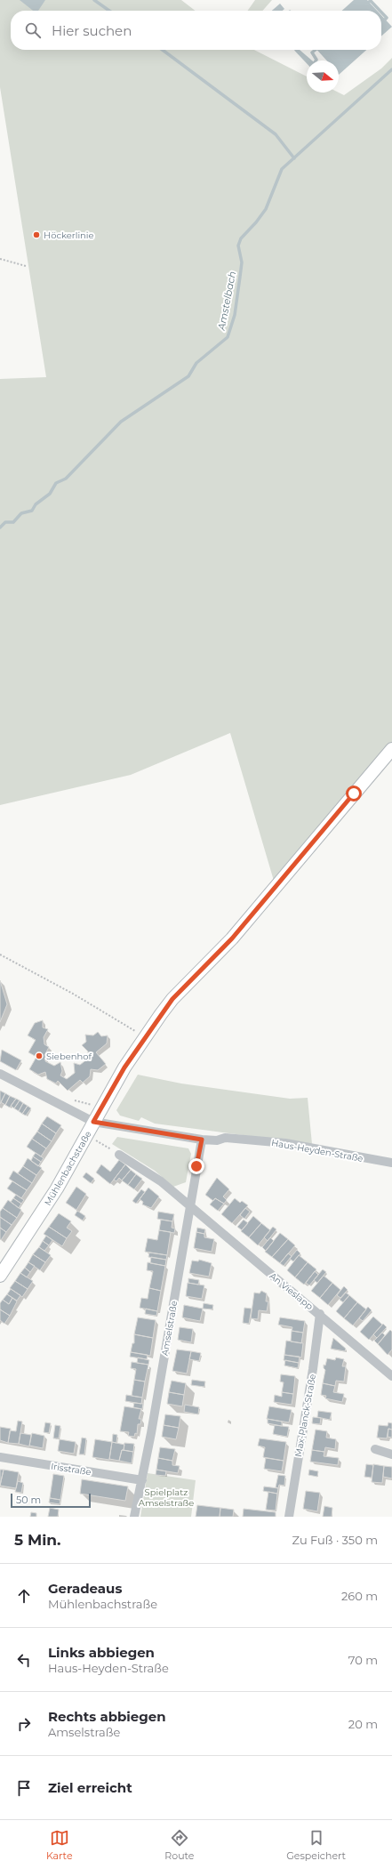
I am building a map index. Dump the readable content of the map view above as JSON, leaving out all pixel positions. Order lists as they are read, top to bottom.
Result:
{
  "streets": {
    "street": [
      "Haus-Heyden-Straße",
      "Mühlenbachstraße",
      "An Vieslapp",
      "Amselstraße",
      "Max-Planck-Straße",
      "Irisstraße"
    ]
  },
  "crossings": [
    ["Haus-Heyden-Straße", "Mühlenbachstraße"],
    ["Haus-Heyden-Straße", "Amselstraße"],
    ["An Vieslapp", "Amselstraße"],
    ["An Vieslapp", "Max-Planck-Straße"],
    ["Amselstraße", "Irisstraße"]
  ],
  "water": ["Amstelbach"],
  "parks": ["Spielplatz Amselstraße"],
  "places": ["Höckerlinie", "Siebenhof"],
  "scale_bar": "50 m",
  "north": "right",
  "page": {
    "search": "Hier suchen",
    "scale": "50 m",
    "heading": ["5 Min.", "Zu Fuß · 350 m"],
    "list": [
      ["Geradeaus", "Mühlenbachstraße", "260 m"],
      ["Links abbiegen", "Haus-Heyden-Straße", "70 m"],
      ["Rechts abbiegen", "Amselstraße", "20 m"],
      "Ziel erreicht"
    ],
    "nav": ["Karte", "Route", "Gespeichert"]
  }
}
